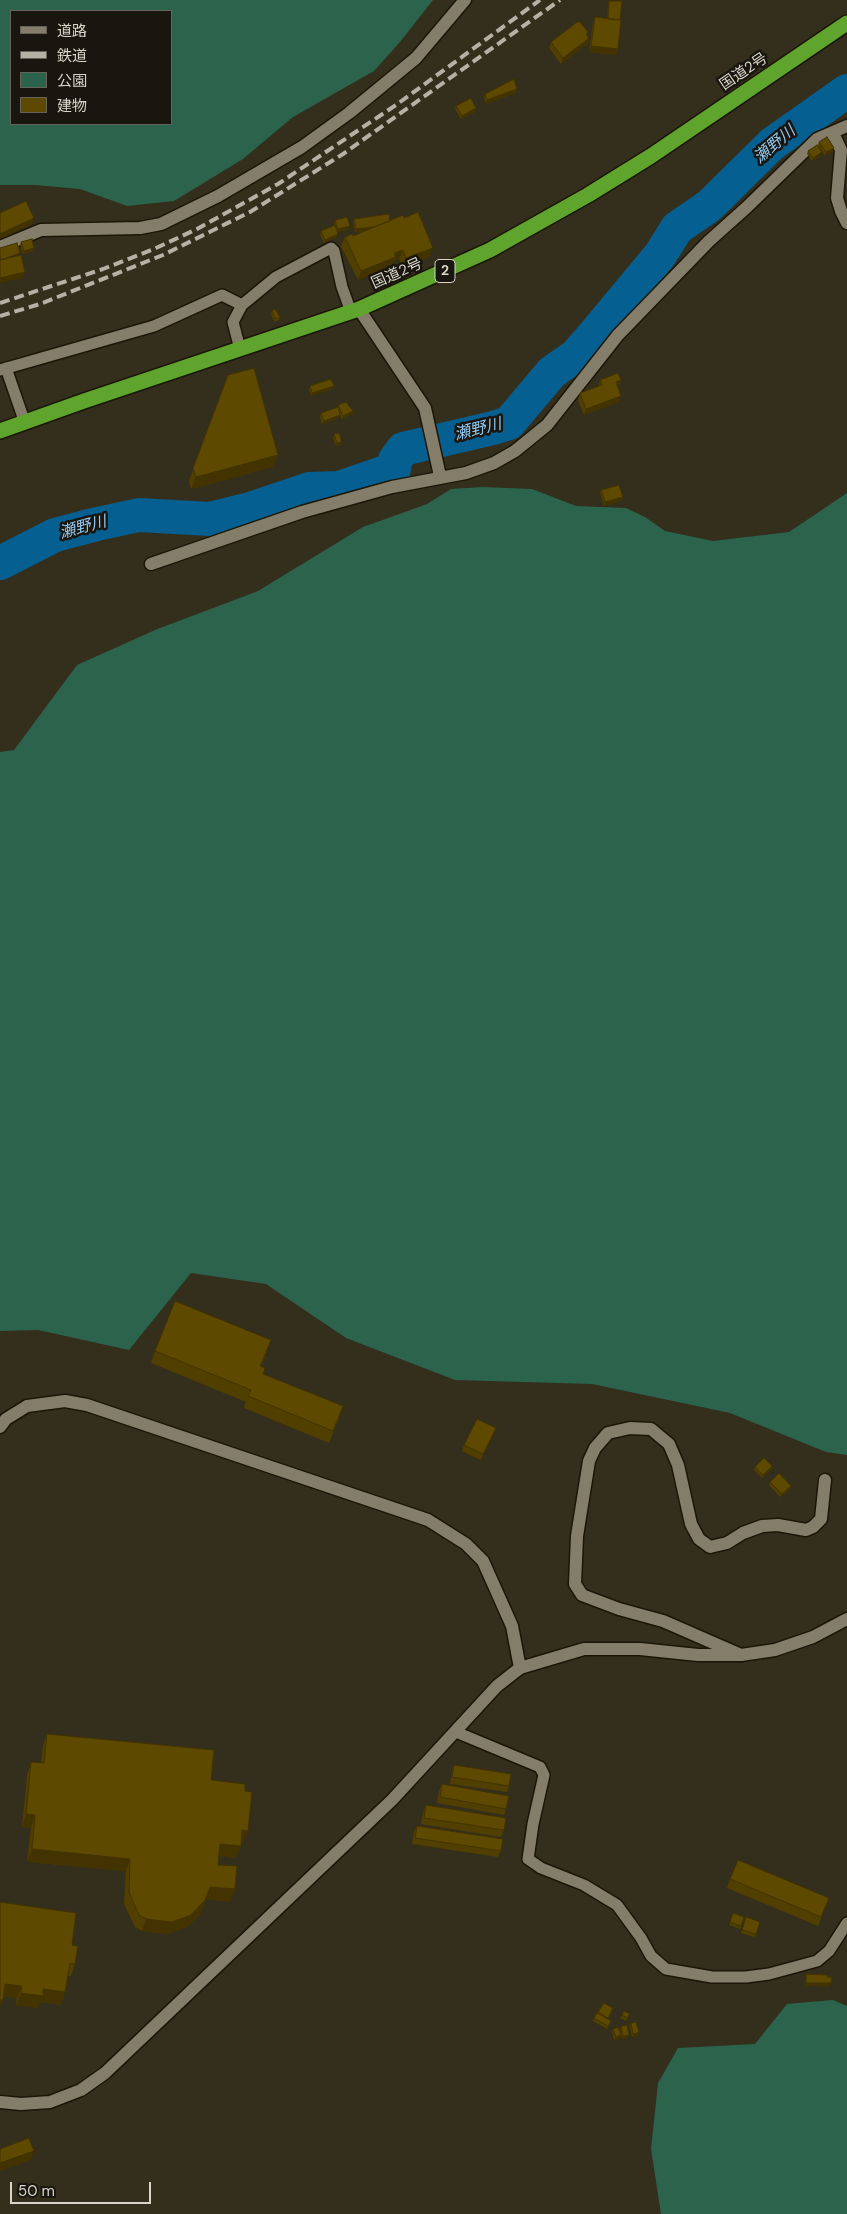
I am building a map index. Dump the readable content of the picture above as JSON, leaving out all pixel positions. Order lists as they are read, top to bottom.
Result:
{
  "streets": {
    "highway": ["国道2号", "2"]
  },
  "water": ["瀬野川"],
  "legend": [
    "道路",
    "鉄道",
    "公園",
    "建物"
  ],
  "scale_bar": "50 m"
}
